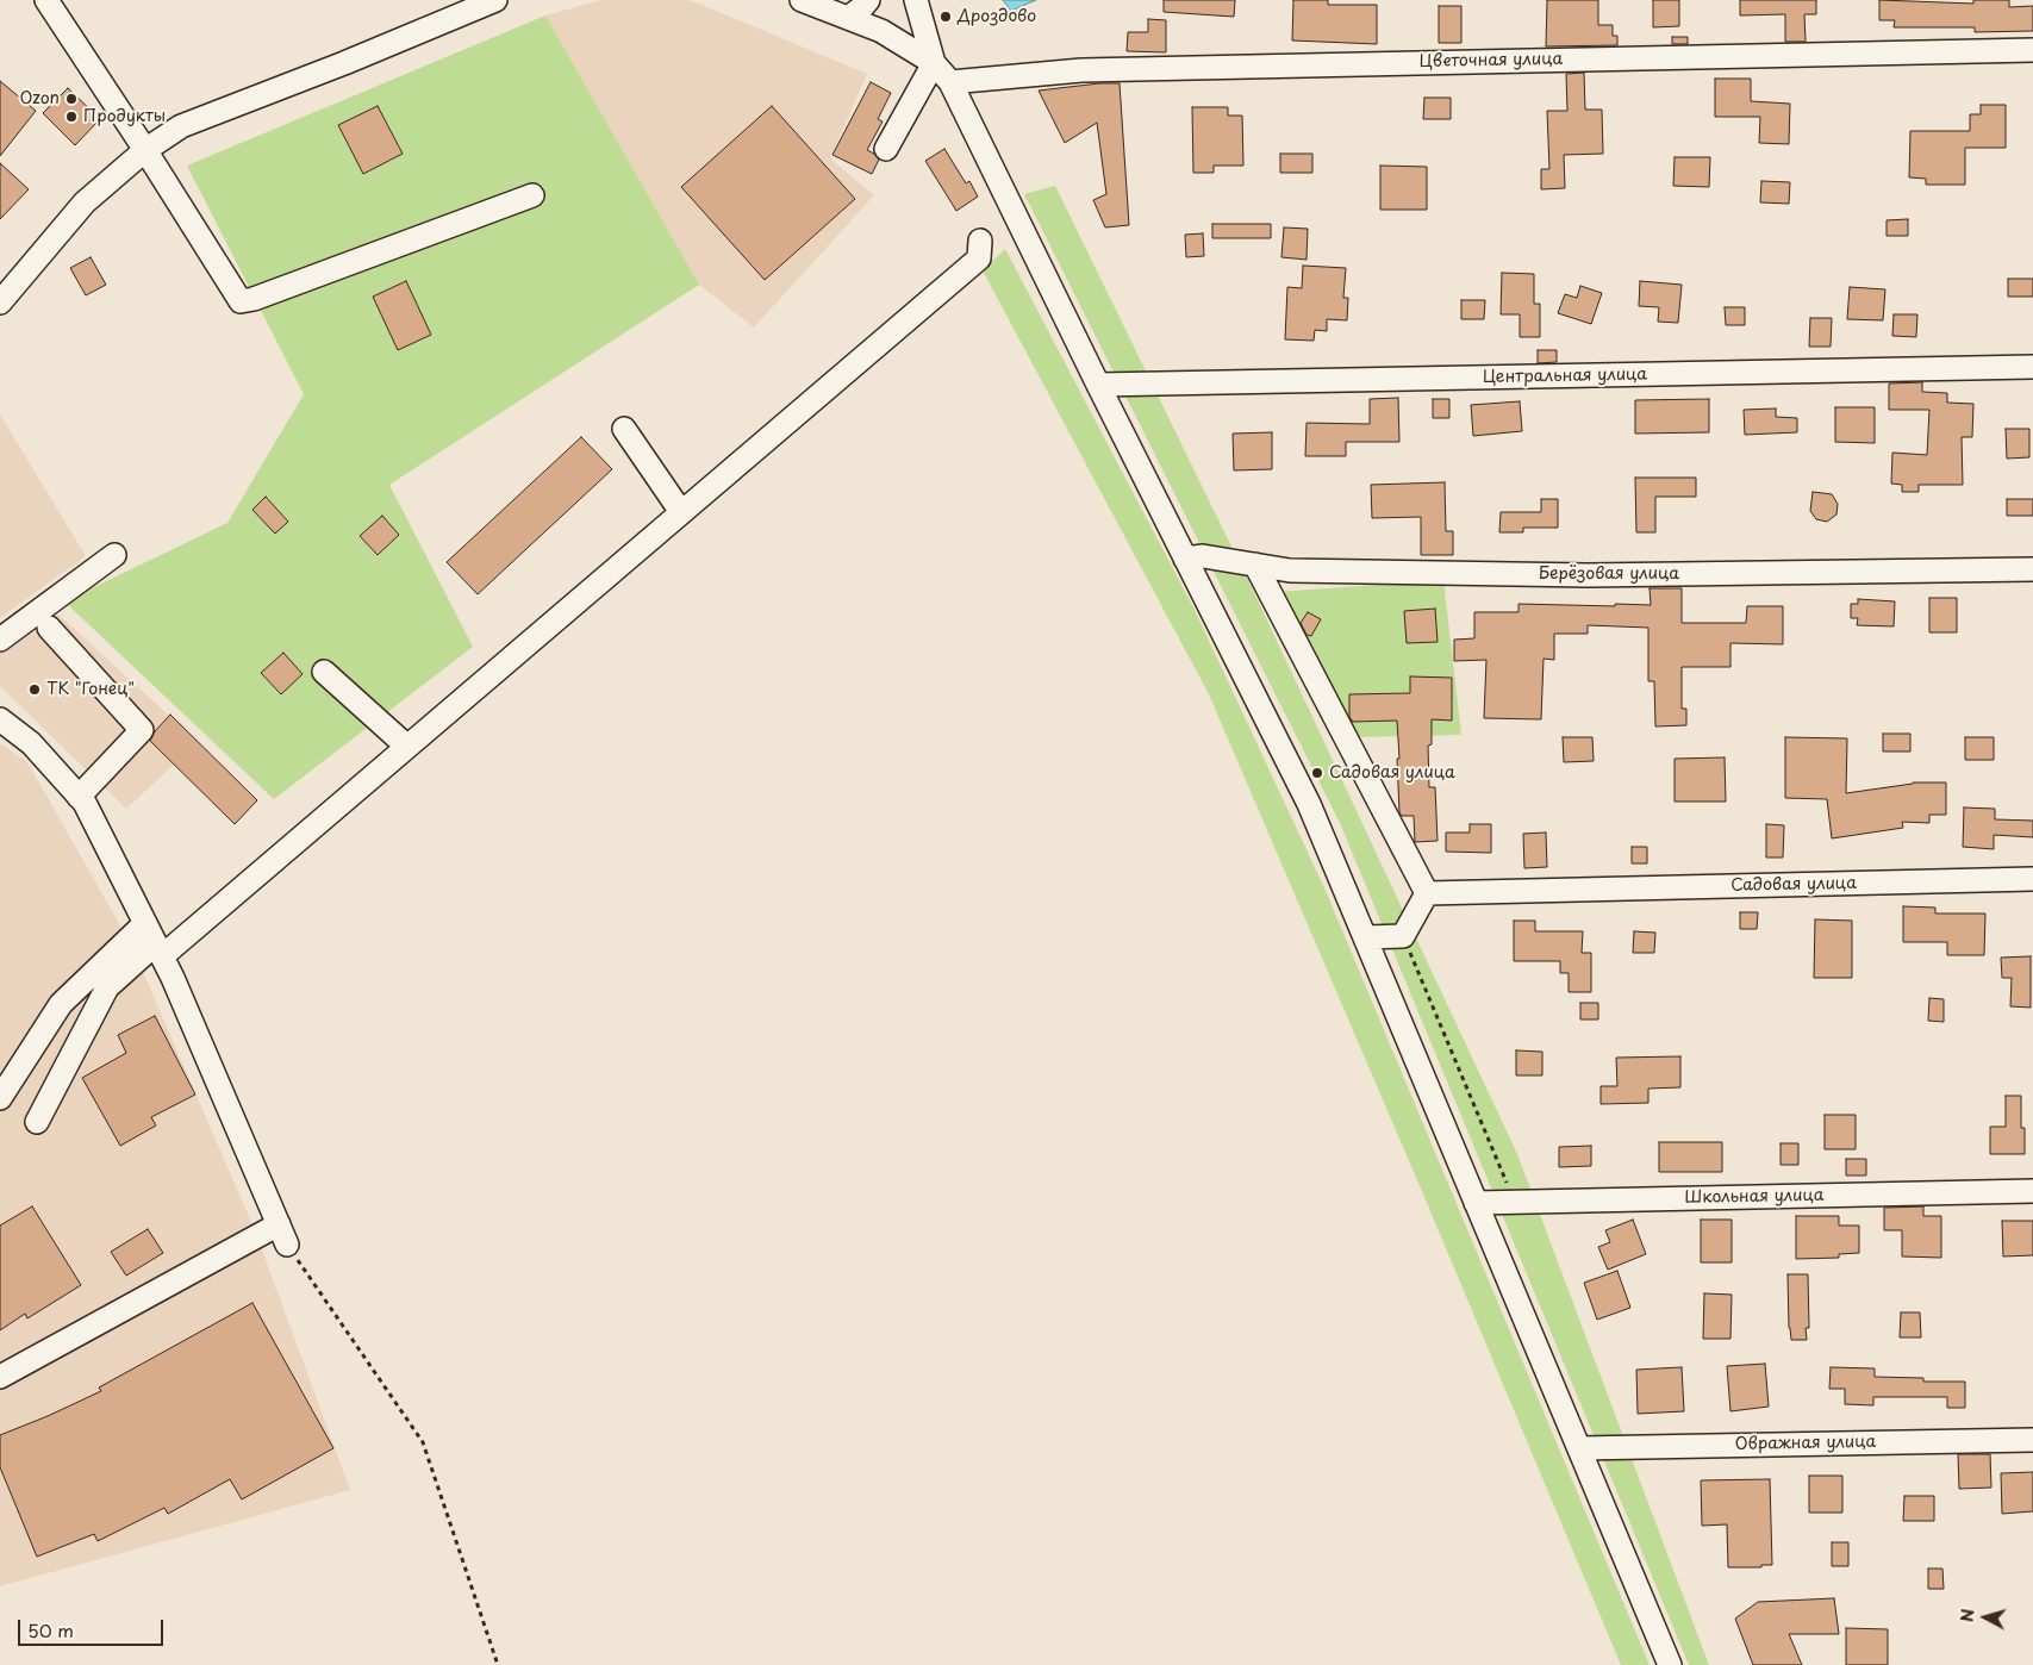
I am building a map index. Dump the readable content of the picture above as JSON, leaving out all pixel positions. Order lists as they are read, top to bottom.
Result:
{
  "streets": {
    "street": [
      "Цветочная улица",
      "Центральная улица",
      "Берёзовая улица",
      "Садовая улица",
      "Школьная улица",
      "Овражная улица"
    ]
  },
  "places": [
    "Дроздово",
    "Ozon",
    "Продукты",
    "ТК \"Гонец\"",
    "Садовая улица"
  ],
  "scale_bar": "50 m",
  "north": "left"
}
